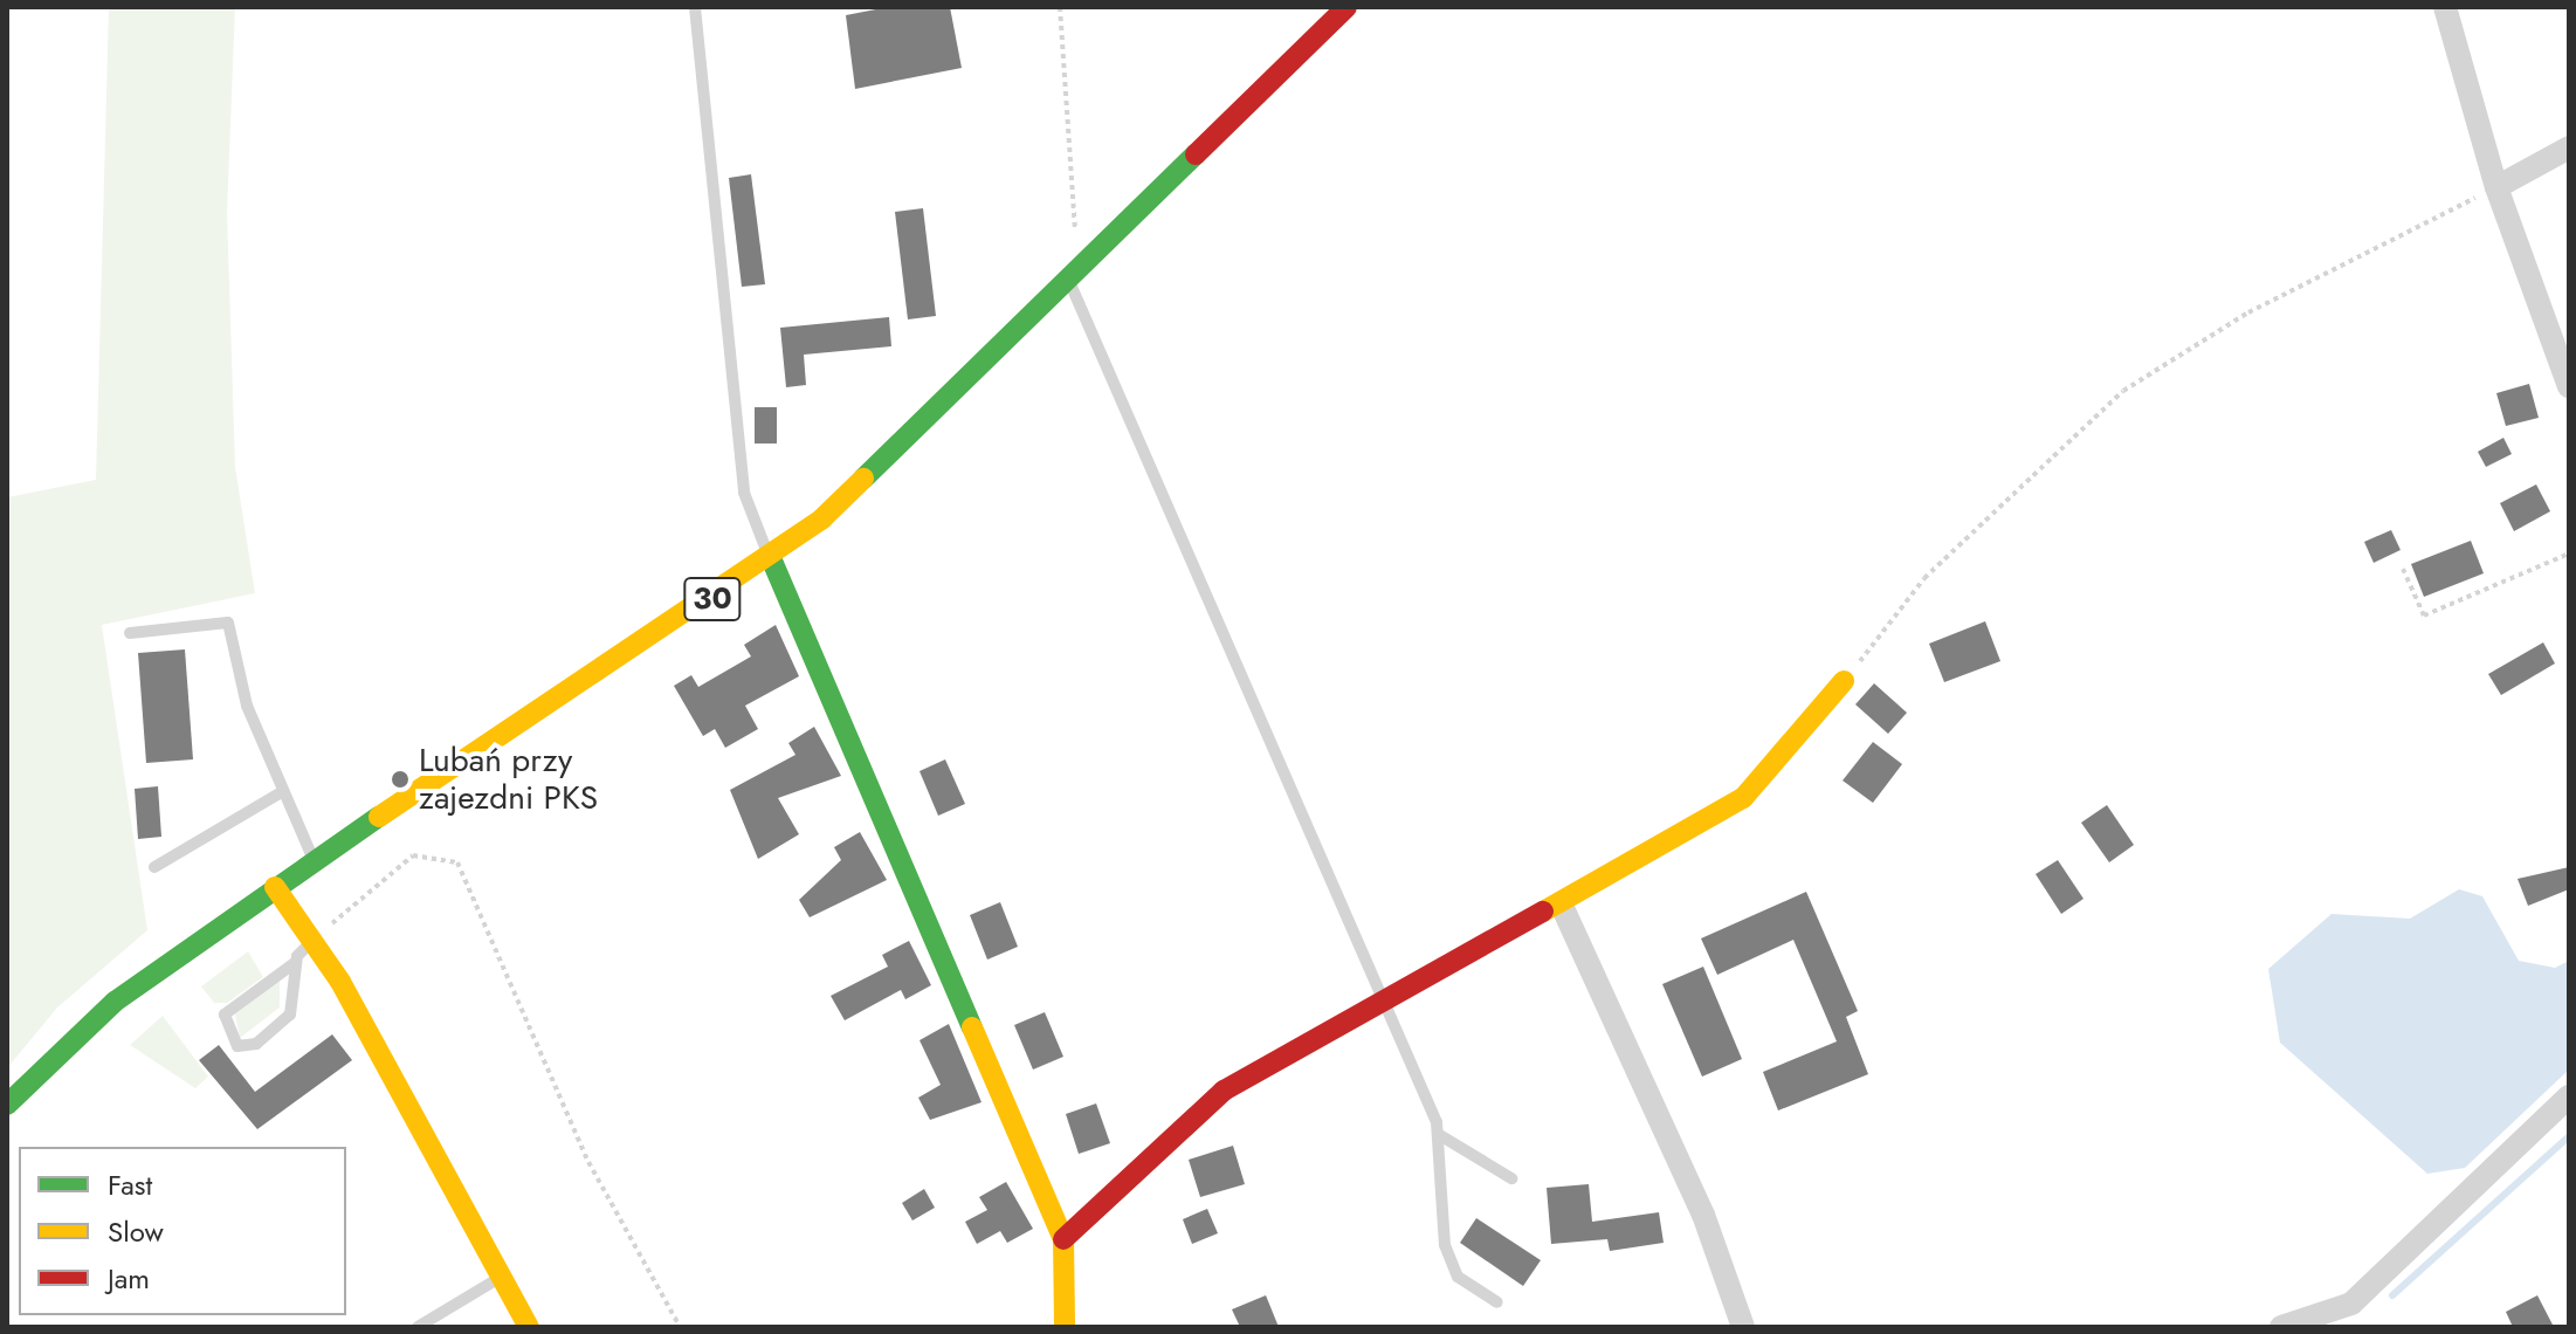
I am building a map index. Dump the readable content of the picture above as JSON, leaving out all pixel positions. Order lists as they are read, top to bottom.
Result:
{
  "streets": {
    "street": ["30"]
  },
  "places": ["Lubań przy zajezdni PKS"],
  "legend": ["Fast", "Slow", "Jam"]
}
